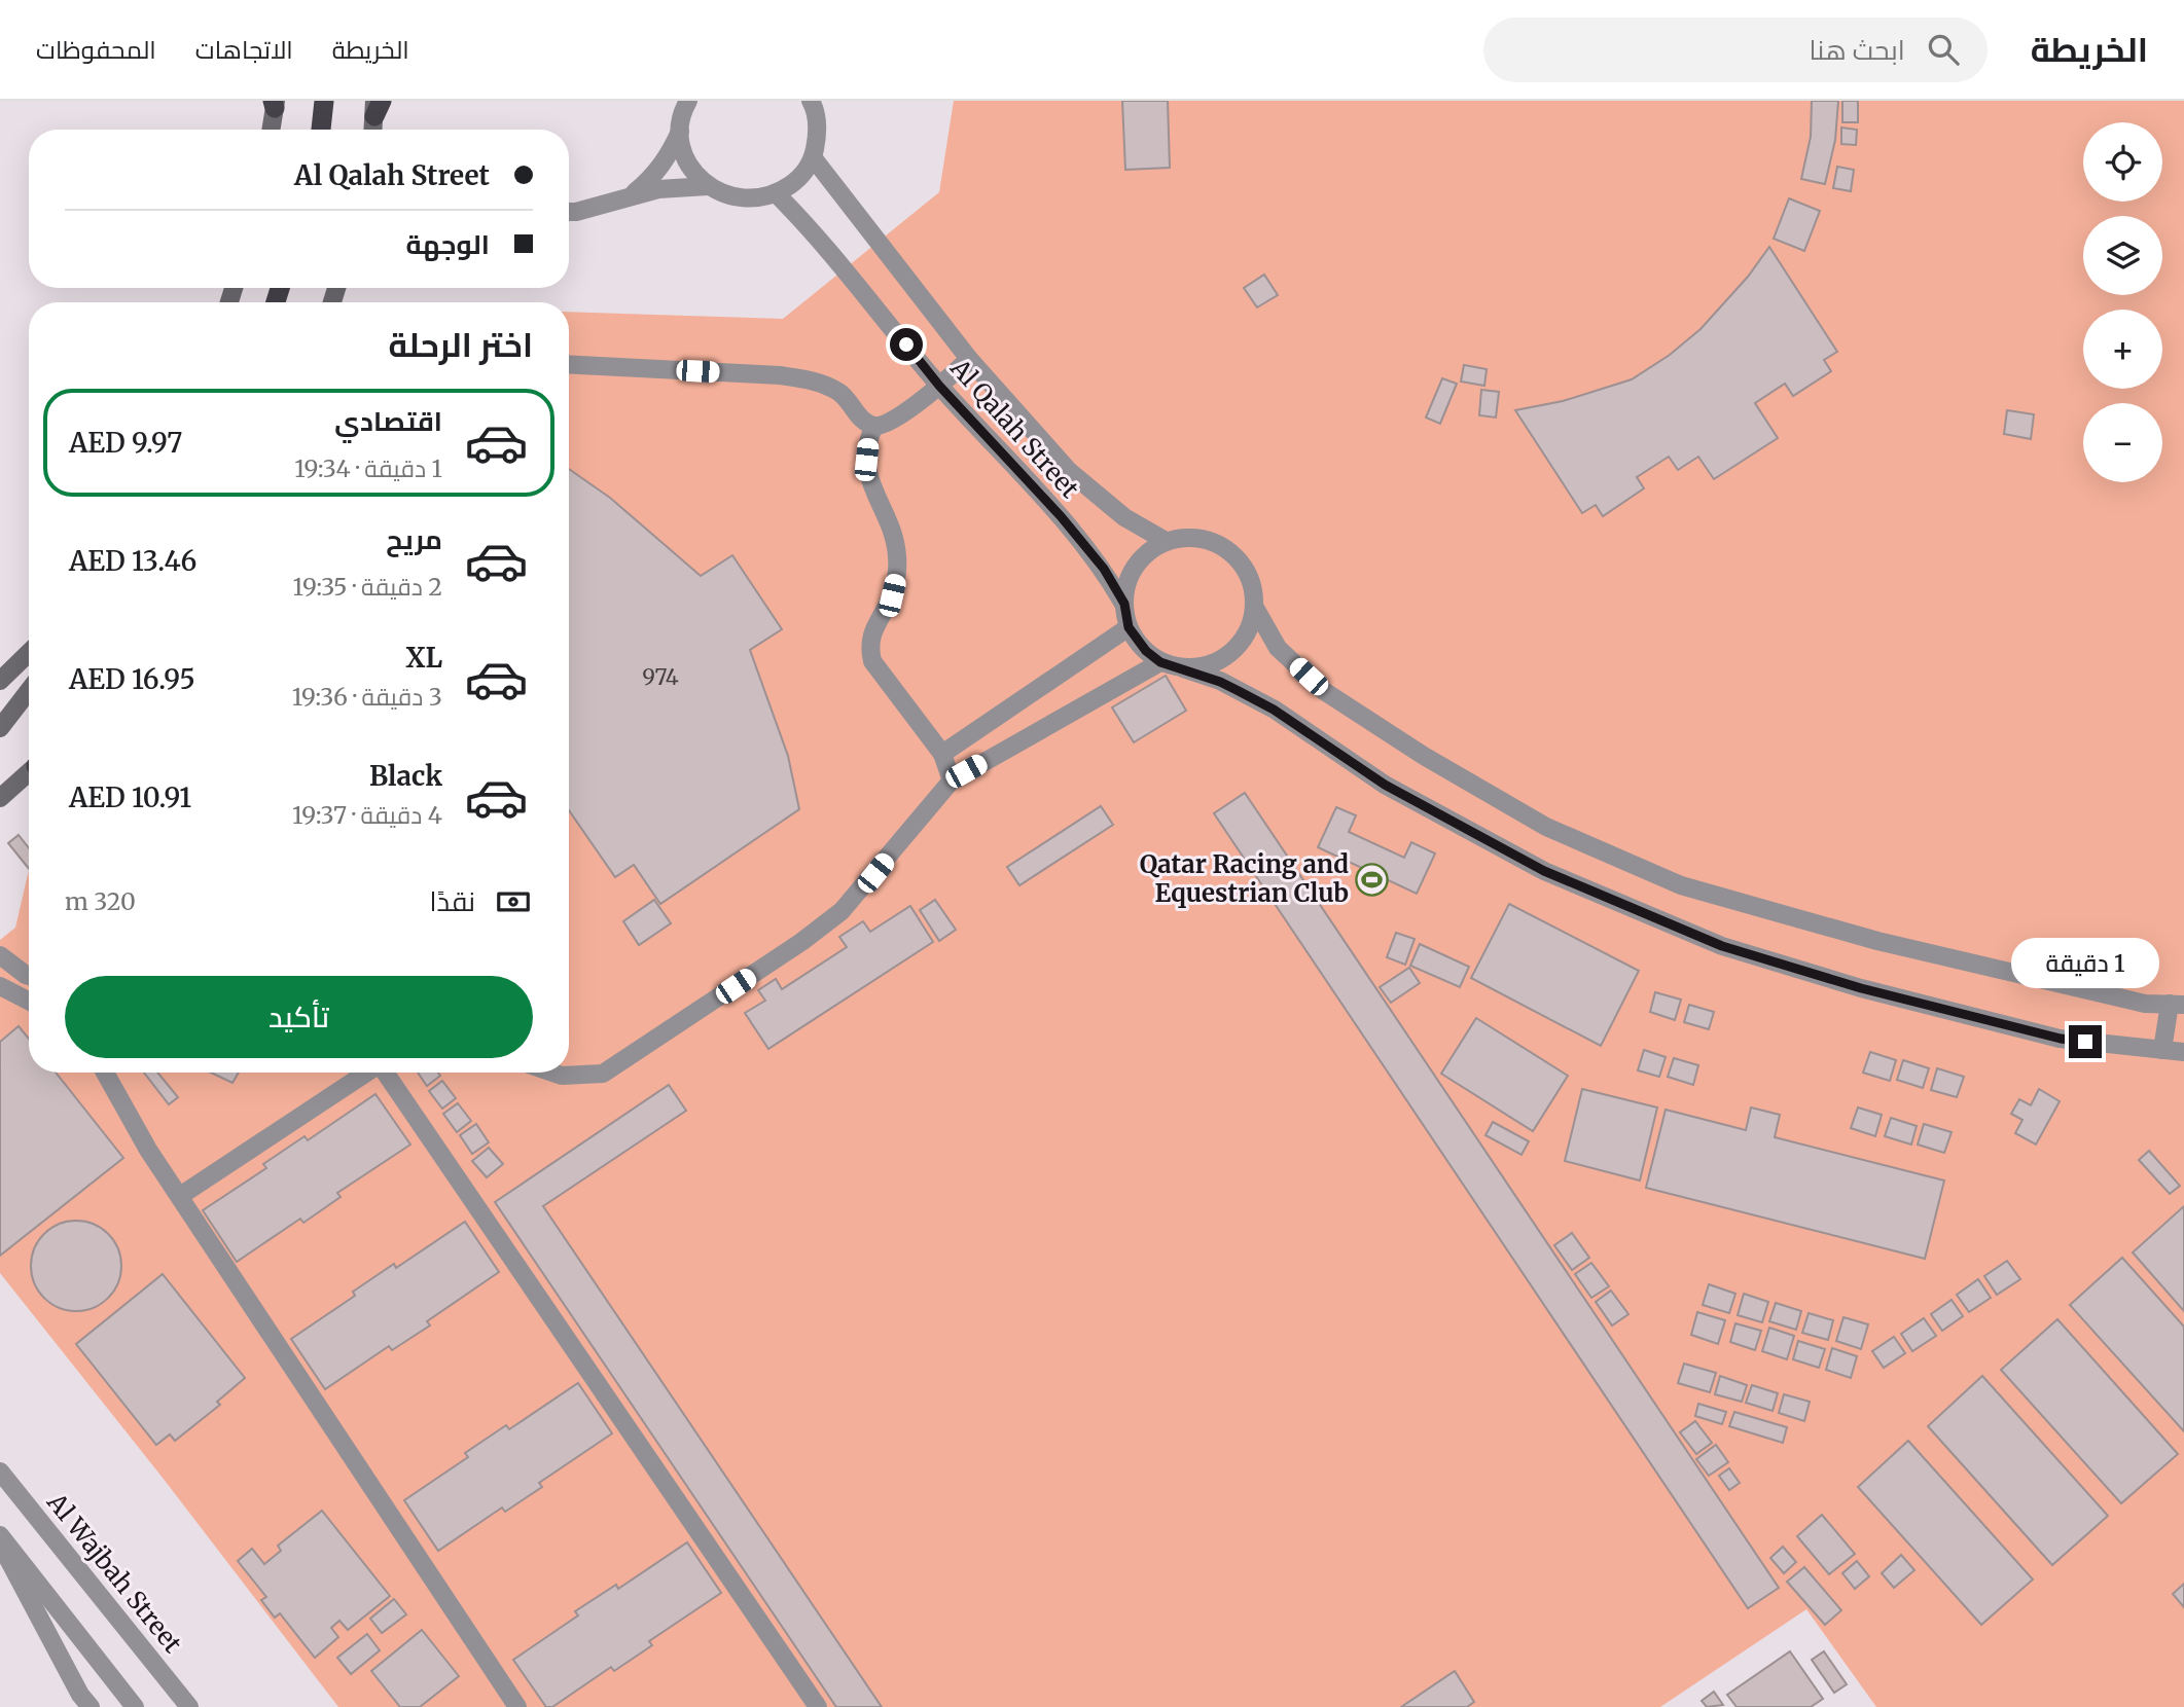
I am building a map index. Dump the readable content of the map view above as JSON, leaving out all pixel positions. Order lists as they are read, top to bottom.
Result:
{
  "streets": {
    "street": ["Al Qalah Street", "Al Wajbah Street"]
  },
  "places": {
    "sports": ["Qatar Racing and Equestrian Club"]
  },
  "house_numbers": ["974"],
  "page": {
    "header": "الخريطة",
    "search": "ابحث هنا",
    "nav": ["الخريطة", "الاتجاهات", "المحفوظات"],
    "map_buttons": ["+", "−"],
    "banner": ["Al Qalah Street", "الوجهة"],
    "heading": "اختر الرحلة",
    "list": [
      {
        "name": "اقتصادي",
        "note": "1 دقيقة · 19:34",
        "value": "AED 9.97"
      },
      {
        "name": "مريح",
        "note": "2 دقيقة · 19:35",
        "value": "AED 13.46"
      },
      {
        "name": "XL",
        "note": "3 دقيقة · 19:36",
        "value": "AED 16.95"
      },
      {
        "name": "Black",
        "note": "4 دقيقة · 19:37",
        "value": "AED 10.91"
      }
    ],
    "pay": ["نقدًا", "320 m"],
    "bubble": "1 دقيقة",
    "buttons": "تأكيد"
  }
}
